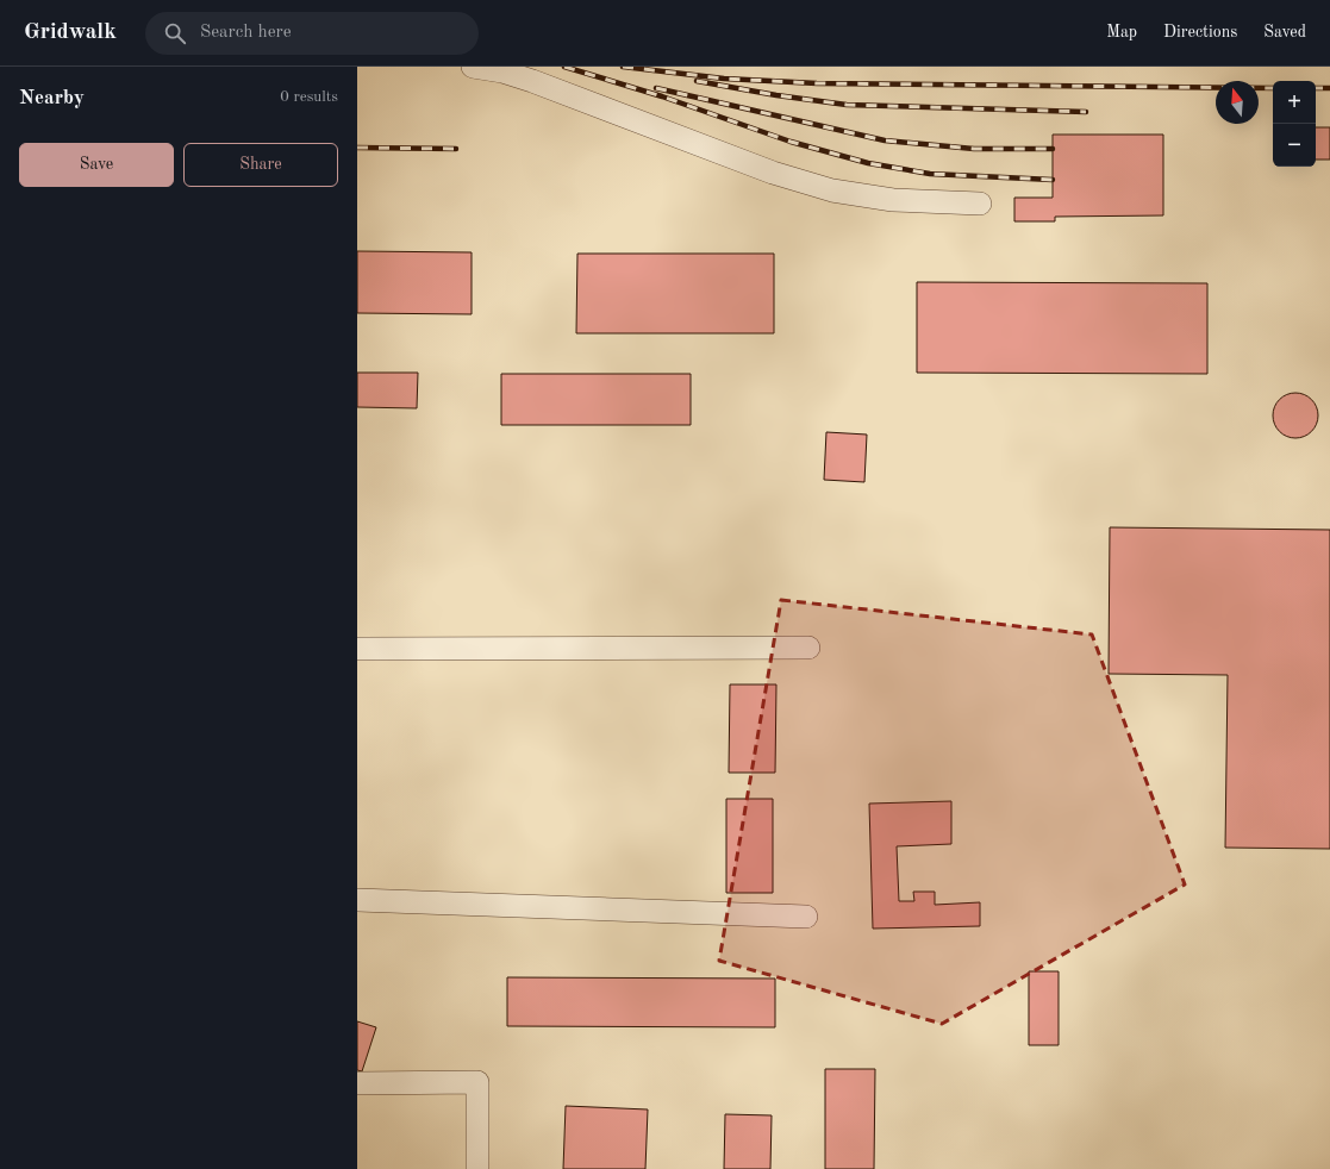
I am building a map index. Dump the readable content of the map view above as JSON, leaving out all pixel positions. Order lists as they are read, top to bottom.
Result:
{
  "north": "top",
  "page": {
    "header": "Gridwalk",
    "search": "Search here",
    "nav": ["Map", "Directions", "Saved"],
    "heading": ["Nearby", "0 results"],
    "map_buttons": ["+", "−"],
    "buttons": ["Save", "Share"]
  }
}
